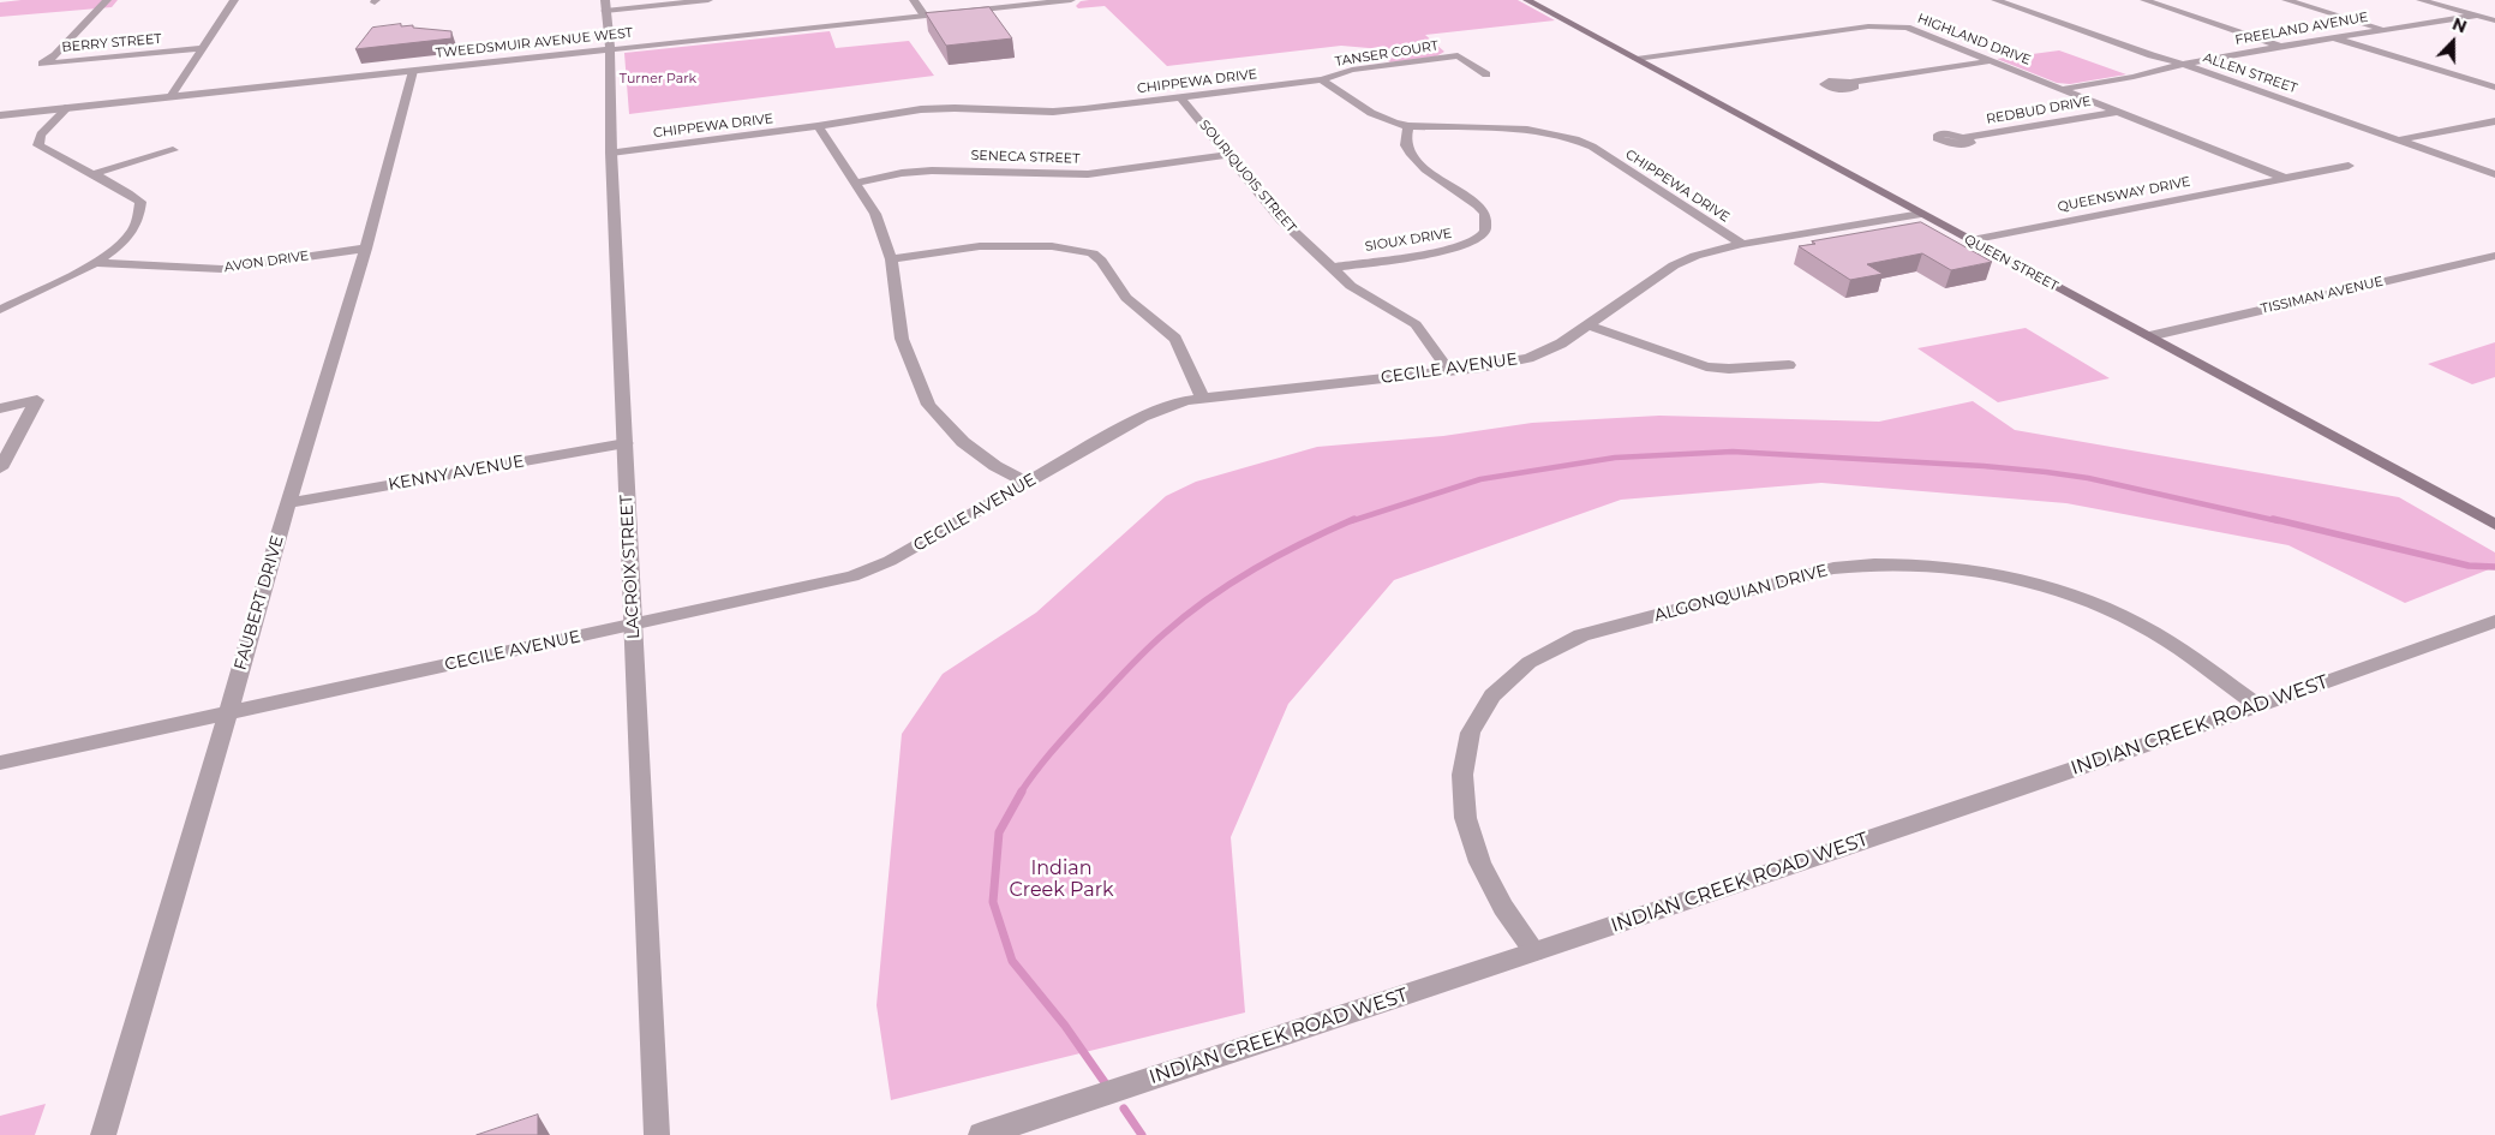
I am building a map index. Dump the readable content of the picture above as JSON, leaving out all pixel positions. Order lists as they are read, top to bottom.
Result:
{
  "streets": {
    "main road": ["QUEEN STREET"],
    "street": [
      "FREELAND AVENUE",
      "HIGHLAND DRIVE",
      "BERRY STREET",
      "TWEEDSMUIR AVENUE WEST",
      "TANSER COURT",
      "ALLEN STREET",
      "CHIPPEWA DRIVE",
      "REDBUD DRIVE",
      "SENECA STREET",
      "SOURIQUOIS STREET",
      "QUEENSWAY DRIVE",
      "SIOUX DRIVE",
      "AVON DRIVE",
      "TISSIMAN AVENUE",
      "CECILE AVENUE",
      "KENNY AVENUE",
      "LACROIX STREET",
      "ALGONQUIAN DRIVE",
      "FAUBERT DRIVE",
      "INDIAN CREEK ROAD WEST"
    ]
  },
  "crossings": [
    ["FREELAND AVENUE", "HIGHLAND DRIVE"],
    ["FREELAND AVENUE", "ALLEN STREET"],
    ["HIGHLAND DRIVE", "REDBUD DRIVE"],
    ["HIGHLAND DRIVE", "QUEENSWAY DRIVE"],
    ["HIGHLAND DRIVE", "QUEEN STREET"],
    ["TWEEDSMUIR AVENUE WEST", "LACROIX STREET"],
    ["TWEEDSMUIR AVENUE WEST", "FAUBERT DRIVE"],
    ["TANSER COURT", "CHIPPEWA DRIVE"],
    ["CHIPPEWA DRIVE", "SOURIQUOIS STREET"],
    ["CHIPPEWA DRIVE", "SIOUX DRIVE"],
    ["CHIPPEWA DRIVE", "CECILE AVENUE"],
    ["CHIPPEWA DRIVE", "LACROIX STREET"],
    ["SENECA STREET", "SOURIQUOIS STREET"],
    ["SOURIQUOIS STREET", "SIOUX DRIVE"],
    ["SOURIQUOIS STREET", "CECILE AVENUE"],
    ["QUEENSWAY DRIVE", "QUEEN STREET"],
    ["AVON DRIVE", "FAUBERT DRIVE"],
    ["QUEEN STREET", "TISSIMAN AVENUE"],
    ["QUEEN STREET", "CECILE AVENUE"],
    ["CECILE AVENUE", "LACROIX STREET"],
    ["CECILE AVENUE", "FAUBERT DRIVE"],
    ["KENNY AVENUE", "LACROIX STREET"],
    ["KENNY AVENUE", "FAUBERT DRIVE"],
    ["ALGONQUIAN DRIVE", "INDIAN CREEK ROAD WEST"]
  ],
  "parks": ["Turner Park", "Indian Creek Park"],
  "north": "top"
}
